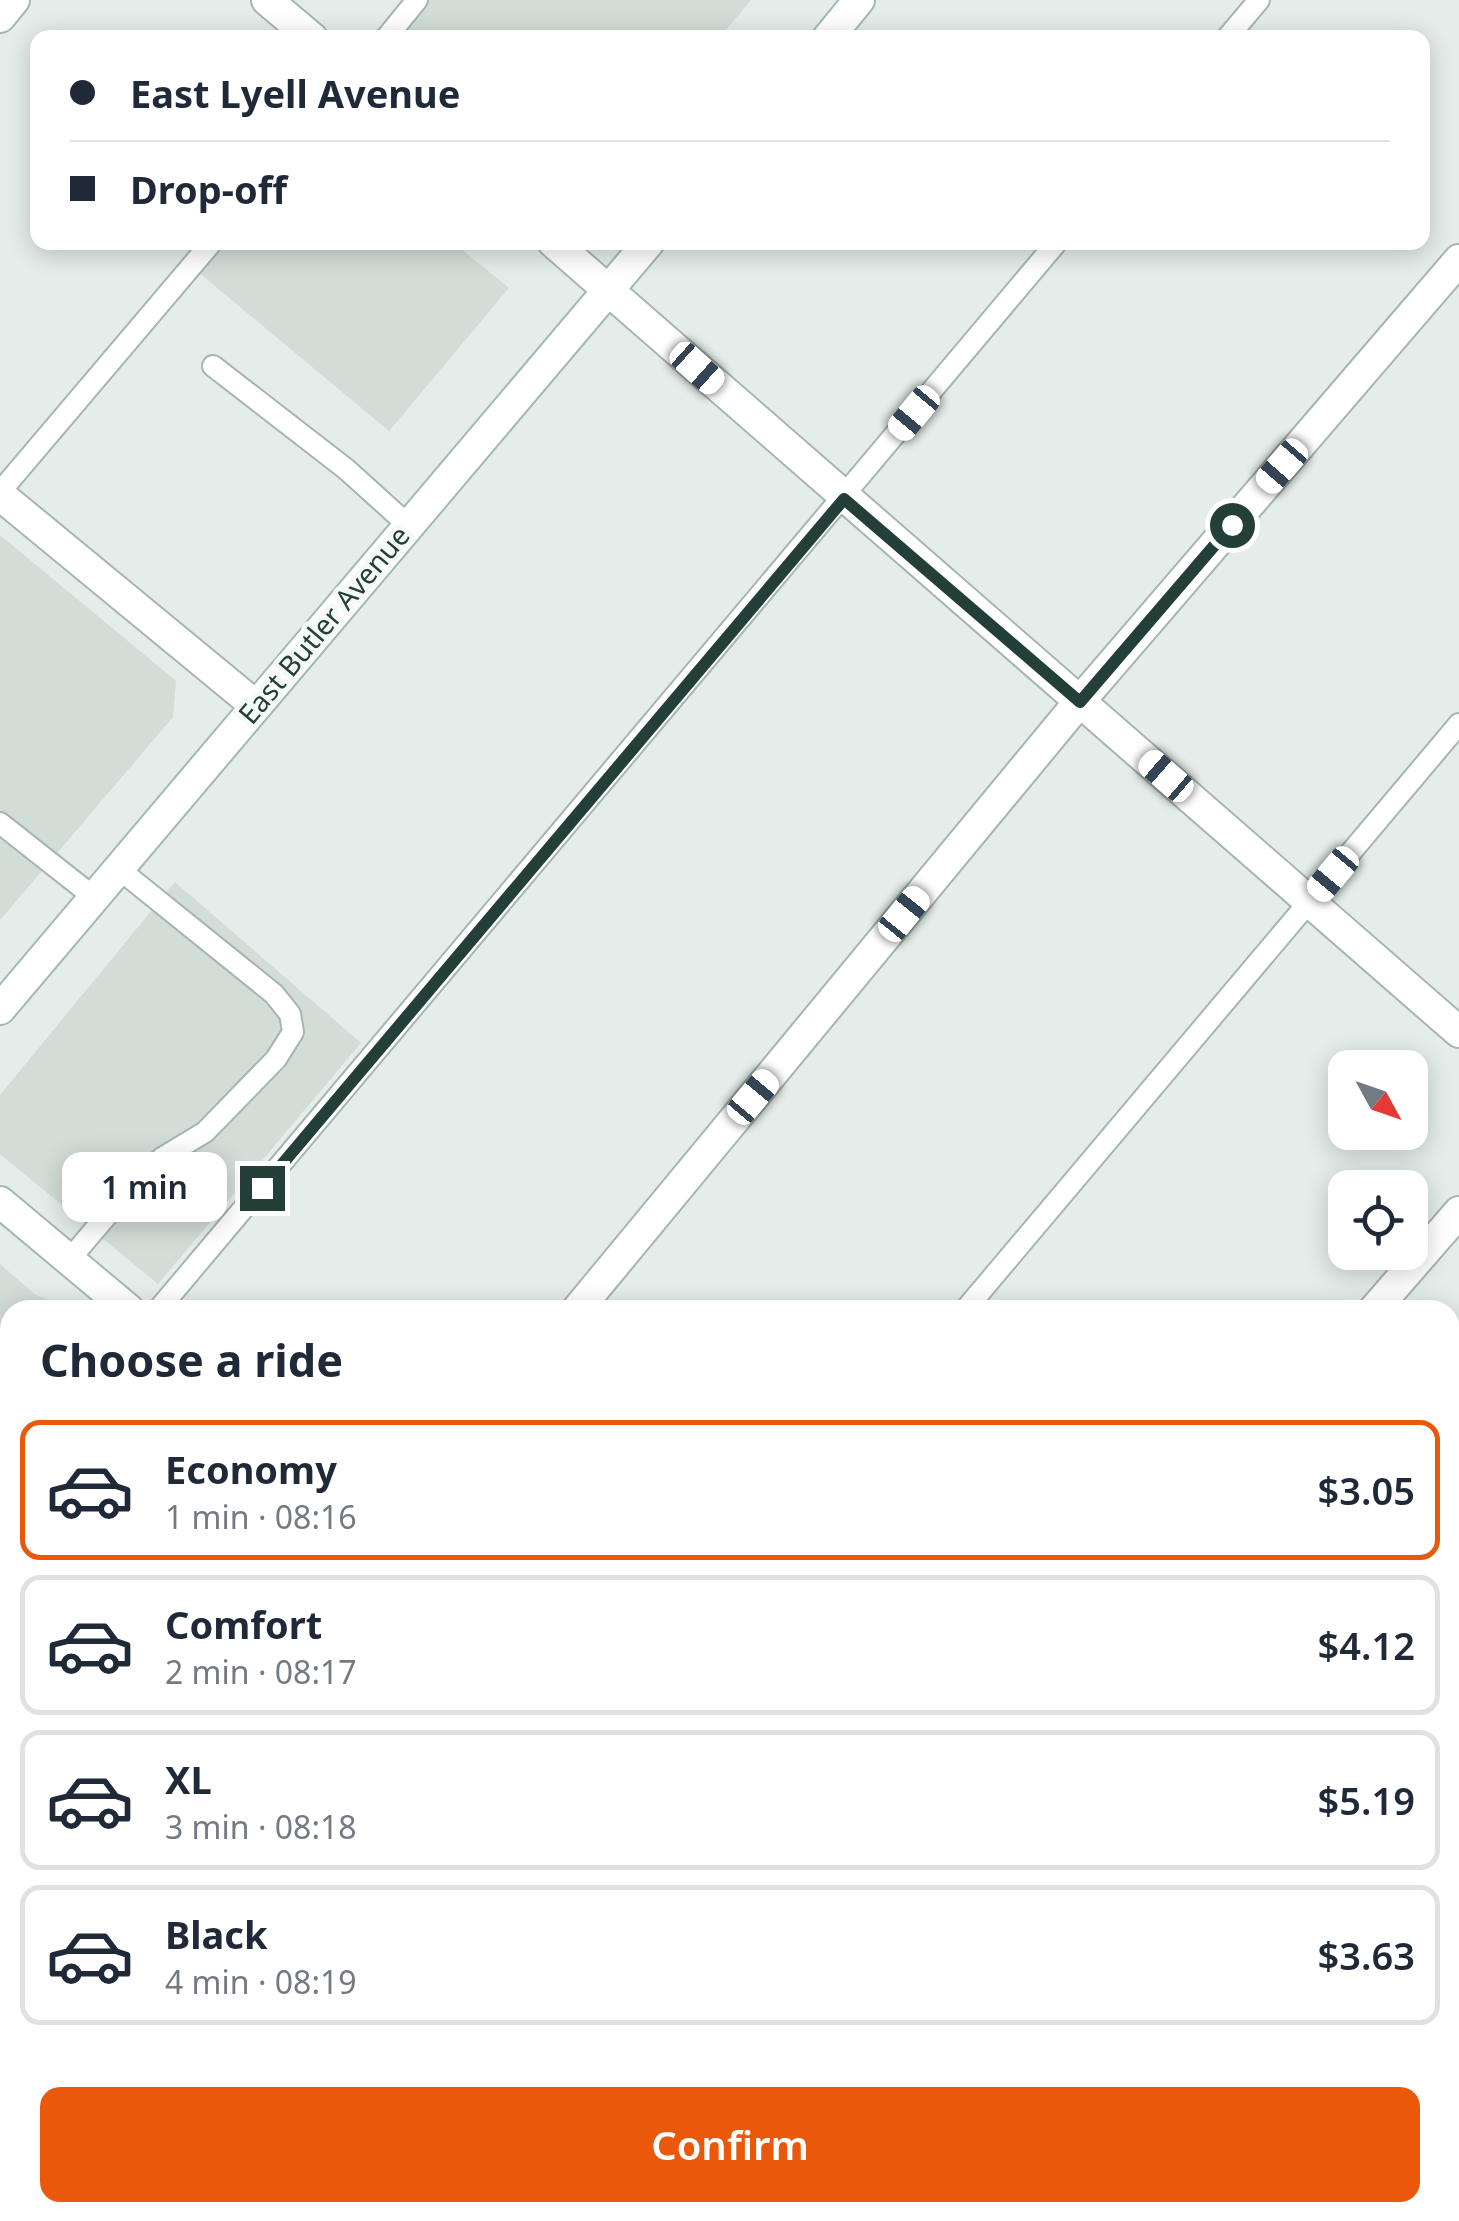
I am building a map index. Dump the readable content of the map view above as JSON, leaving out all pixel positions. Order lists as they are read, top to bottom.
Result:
{
  "streets": {
    "street": ["East Butler Avenue"]
  },
  "north": "bottom right",
  "page": {
    "banner": ["East Lyell Avenue", "Drop-off"],
    "bubble": "1 min",
    "heading": "Choose a ride",
    "list": [
      {
        "name": "Economy",
        "note": "1 min · 08:16",
        "value": "$3.05"
      },
      {
        "name": "Comfort",
        "note": "2 min · 08:17",
        "value": "$4.12"
      },
      {
        "name": "XL",
        "note": "3 min · 08:18",
        "value": "$5.19"
      },
      {
        "name": "Black",
        "note": "4 min · 08:19",
        "value": "$3.63"
      }
    ],
    "buttons": "Confirm"
  }
}
